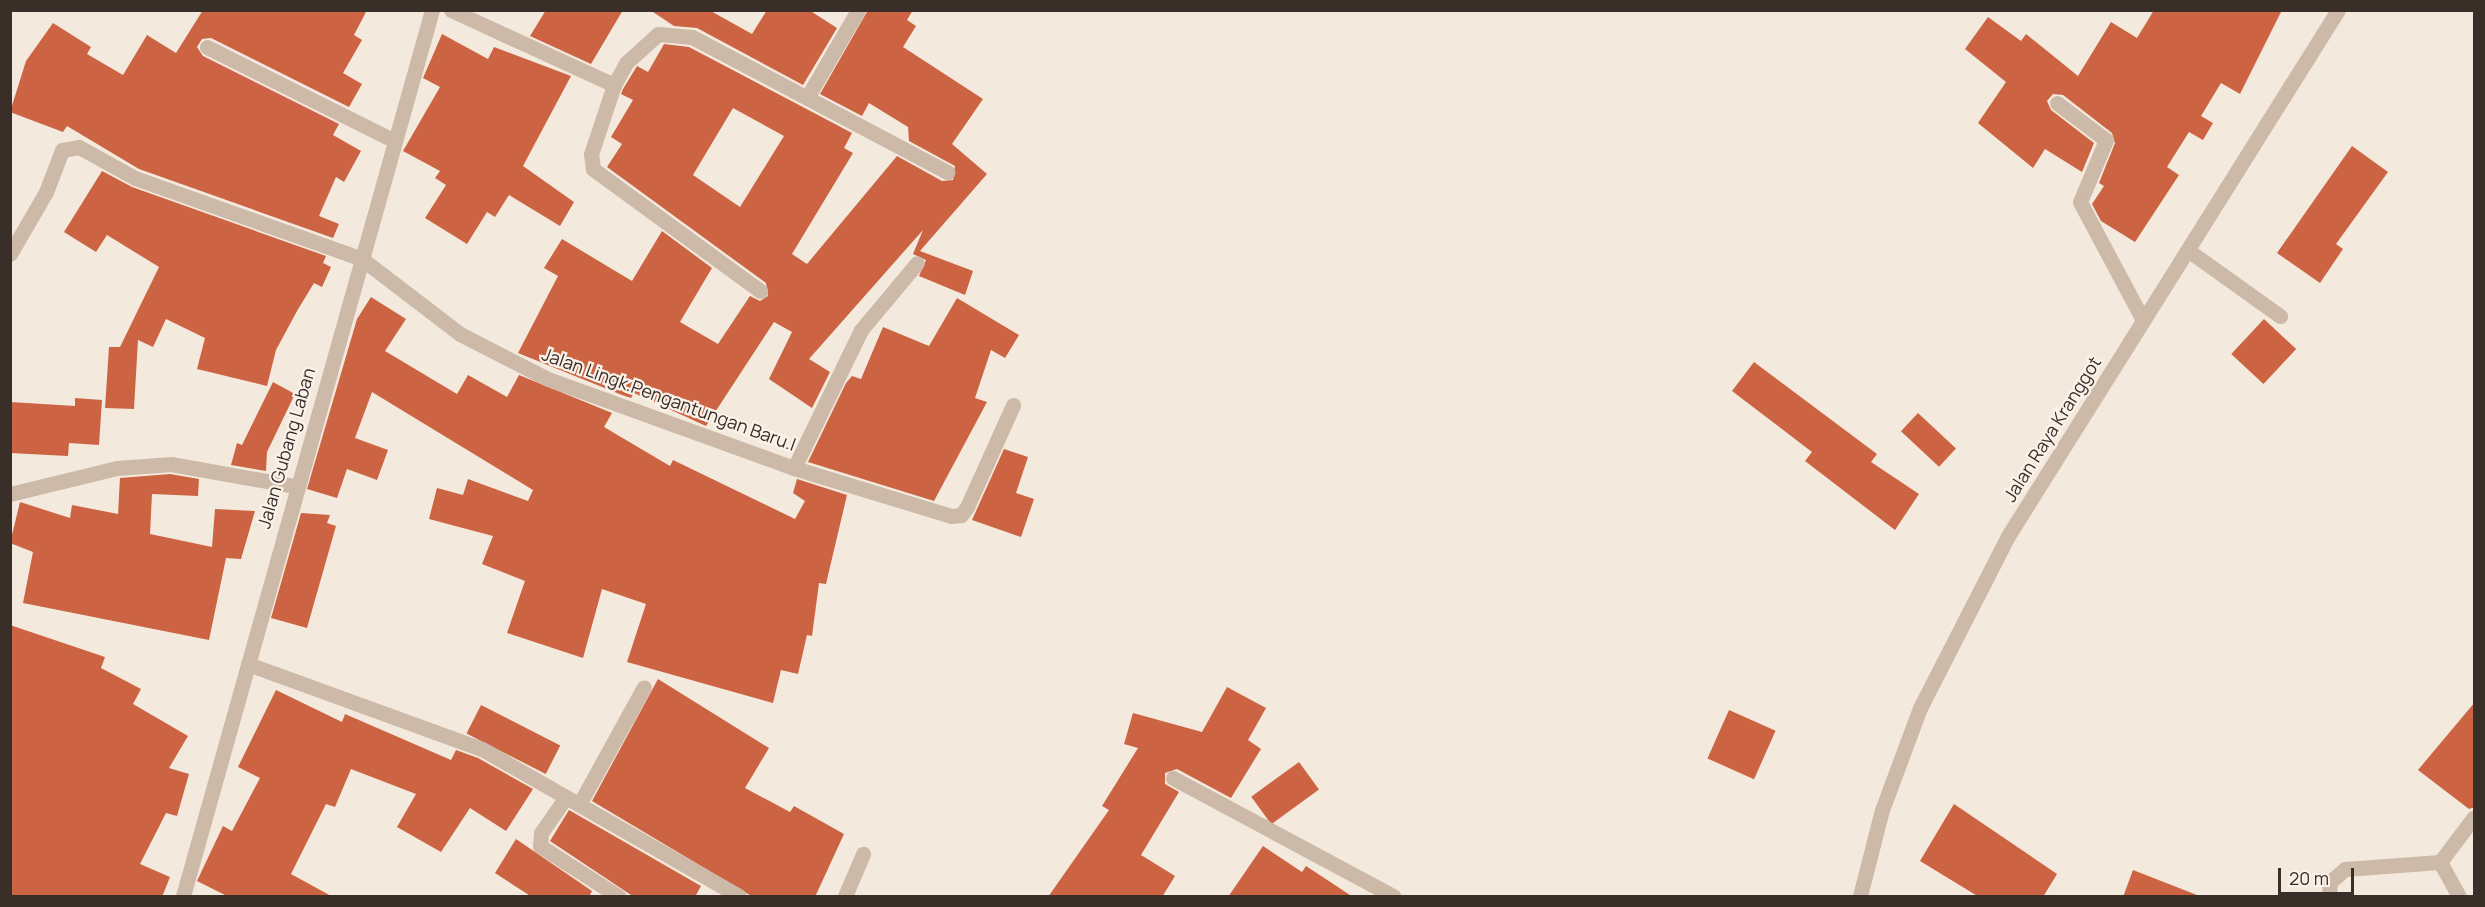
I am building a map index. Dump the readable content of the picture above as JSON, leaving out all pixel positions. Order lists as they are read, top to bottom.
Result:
{
  "streets": {
    "street": ["Jalan Lingk.Pengantungan Baru.I", "Jalan Raya Kranggot", "Jalan Gubang Laban"]
  },
  "crossings": [
    ["Jalan Lingk.Pengantungan Baru.I", "Jalan Gubang Laban"]
  ],
  "scale_bar": "20 m"
}
